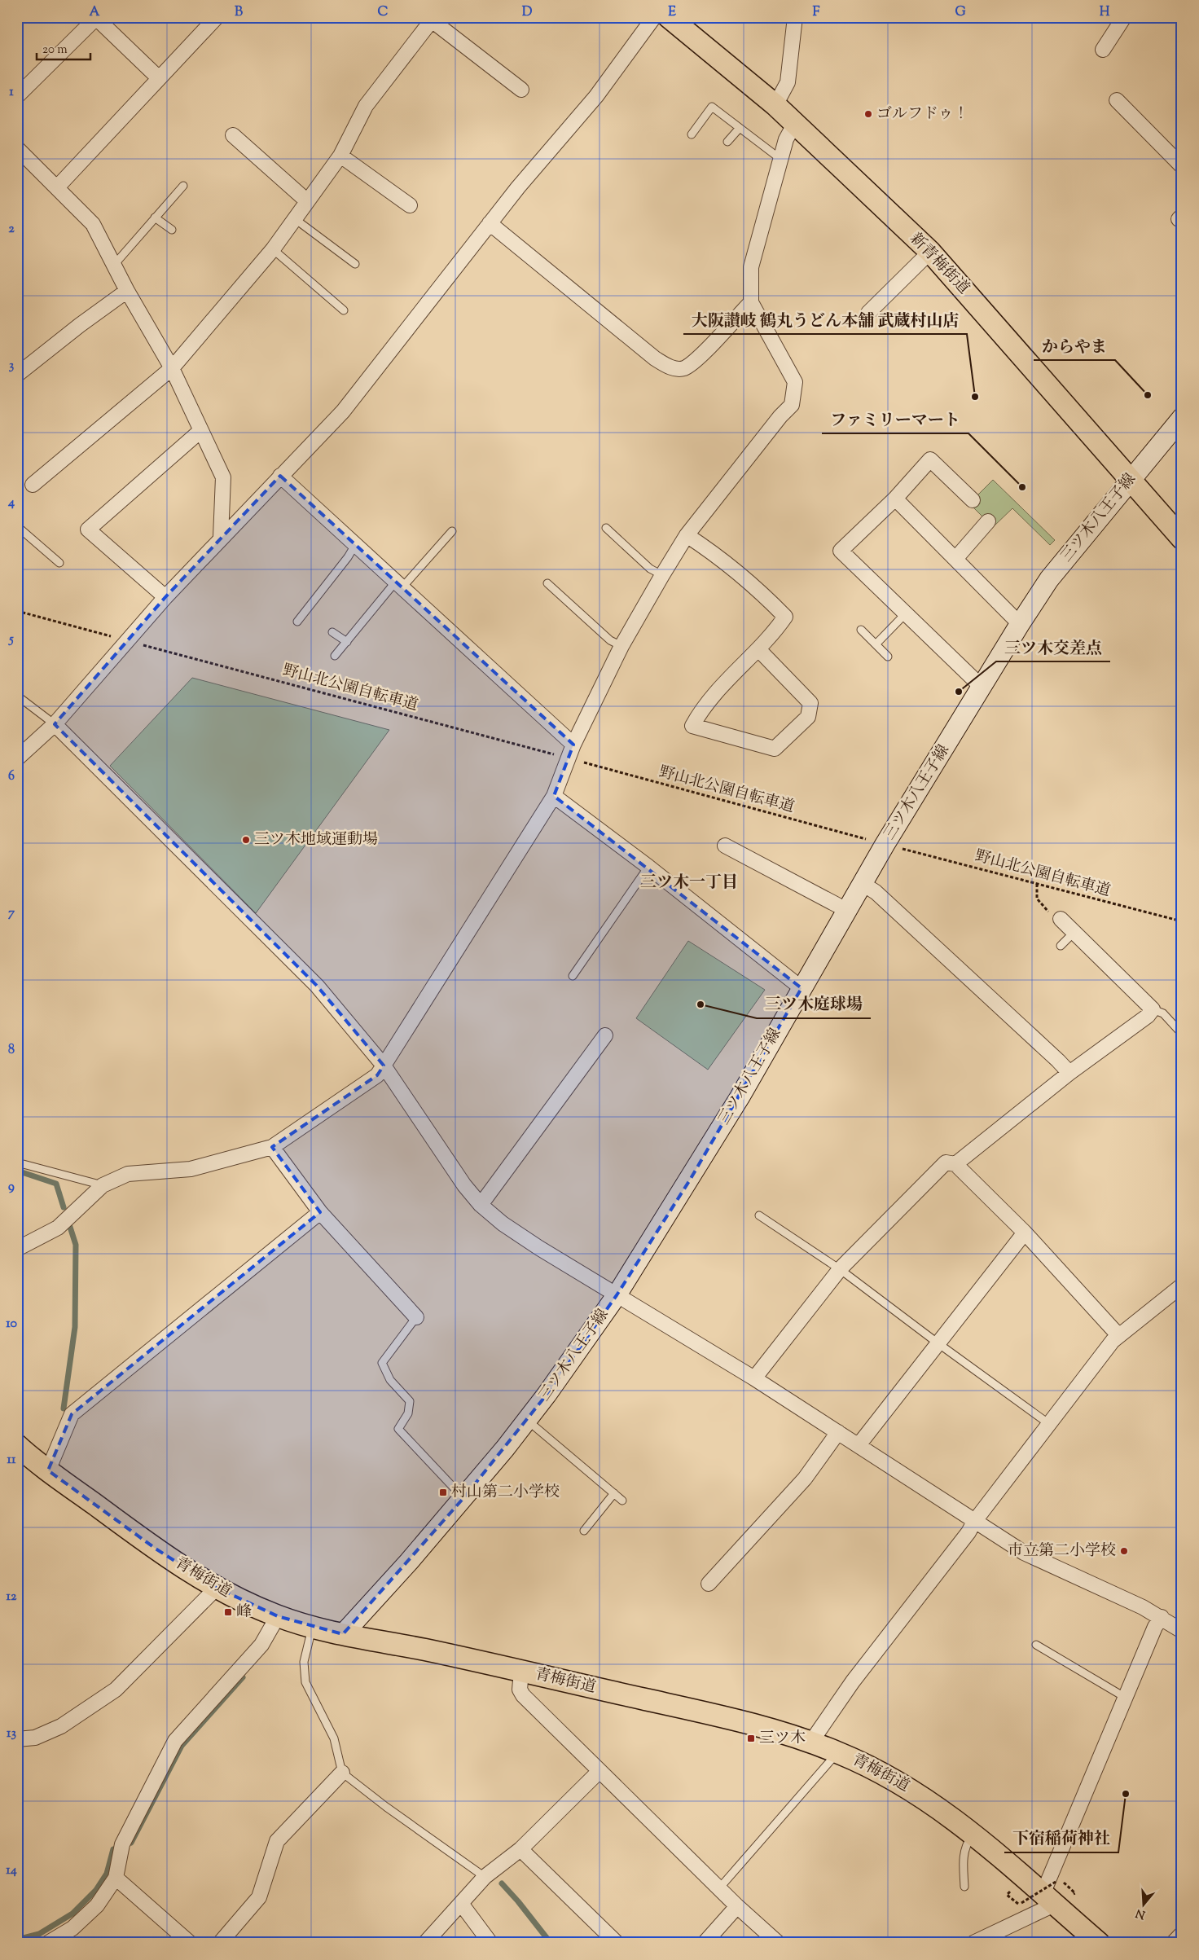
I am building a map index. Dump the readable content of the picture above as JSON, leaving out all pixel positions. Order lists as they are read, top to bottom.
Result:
{
  "streets": {
    "main road": ["新青梅街道", "三ツ木八王子線", "青梅街道"],
    "path": ["野山北公園自転車道"]
  },
  "crossings": [
    ["新青梅街道", "三ツ木八王子線"],
    ["三ツ木八王子線", "青梅街道"]
  ],
  "districts": ["三ツ木一丁目"],
  "places": {
    "other": [
      "ゴルフドゥ！",
      "からやま",
      "大阪讃岐 鶴丸うどん本舗 武蔵村山店",
      "ファミリーマート",
      "三ツ木交差点",
      "三ツ木地域運動場",
      "三ツ木庭球場",
      "市立第二小学校",
      "下宿稲荷神社"
    ],
    "transit": ["村山第二小学校", "峰", "三ツ木"]
  },
  "scale_bar": "20 m",
  "north": "bottom",
  "grid": {
    "columns": [
      "A",
      "B",
      "C",
      "D",
      "E",
      "F",
      "G",
      "H"
    ],
    "rows": [
      "1",
      "2",
      "3",
      "4",
      "5",
      "6",
      "7",
      "8",
      "9",
      "10",
      "11",
      "12",
      "13",
      "14"
    ]
  }
}
